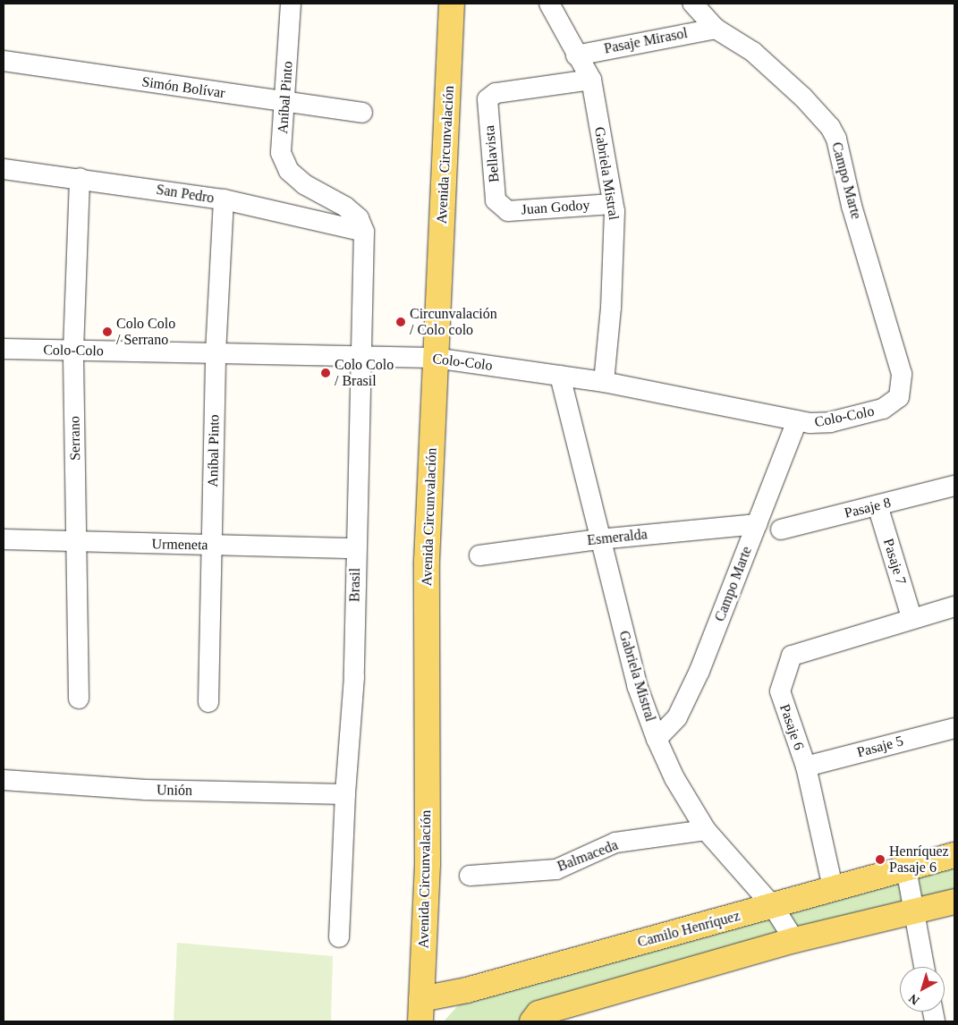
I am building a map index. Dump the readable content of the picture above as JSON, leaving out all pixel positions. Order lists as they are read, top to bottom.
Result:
{
  "streets": {
    "main road": ["Avenida Circunvalación", "Camilo Henríquez"],
    "street": [
      "Pasaje Mirasol",
      "Simón Bolívar",
      "Aníbal Pinto",
      "Bellavista",
      "Gabriela Mistral",
      "Campo Marte",
      "San Pedro",
      "Juan Godoy",
      "Colo-Colo",
      "Serrano",
      "Pasaje 8",
      "Esmeralda",
      "Urmeneta",
      "Pasaje 7",
      "Brasil",
      "Pasaje 6",
      "Pasaje 5",
      "Unión",
      "Balmaceda"
    ]
  },
  "crossings": [
    ["Pasaje Mirasol", "Gabriela Mistral"],
    ["Pasaje Mirasol", "Campo Marte"],
    ["Simón Bolívar", "Aníbal Pinto"],
    ["Aníbal Pinto", "San Pedro"],
    ["Aníbal Pinto", "Colo-Colo"],
    ["Aníbal Pinto", "Urmeneta"],
    ["Aníbal Pinto", "Brasil"],
    ["Bellavista", "Gabriela Mistral"],
    ["Bellavista", "Juan Godoy"],
    ["Avenida Circunvalación", "Colo-Colo"],
    ["Avenida Circunvalación", "Camilo Henríquez"],
    ["Gabriela Mistral", "Campo Marte"],
    ["Gabriela Mistral", "Juan Godoy"],
    ["Gabriela Mistral", "Colo-Colo"],
    ["Gabriela Mistral", "Esmeralda"],
    ["Gabriela Mistral", "Balmaceda"],
    ["Gabriela Mistral", "Camilo Henríquez"],
    ["Campo Marte", "Colo-Colo"],
    ["Campo Marte", "Esmeralda"],
    ["San Pedro", "Serrano"],
    ["San Pedro", "Brasil"],
    ["Colo-Colo", "Serrano"],
    ["Colo-Colo", "Brasil"],
    ["Serrano", "Urmeneta"],
    ["Pasaje 8", "Pasaje 7"],
    ["Urmeneta", "Brasil"],
    ["Pasaje 7", "Pasaje 6"],
    ["Brasil", "Unión"],
    ["Pasaje 6", "Pasaje 5"],
    ["Pasaje 6", "Camilo Henríquez"]
  ],
  "places": [
    "Circunvalación / Colo colo",
    "Colo Colo / Serrano",
    "Colo Colo / Brasil",
    "Henríquez Pasaje 6"
  ],
  "north": "bottom left"
}
